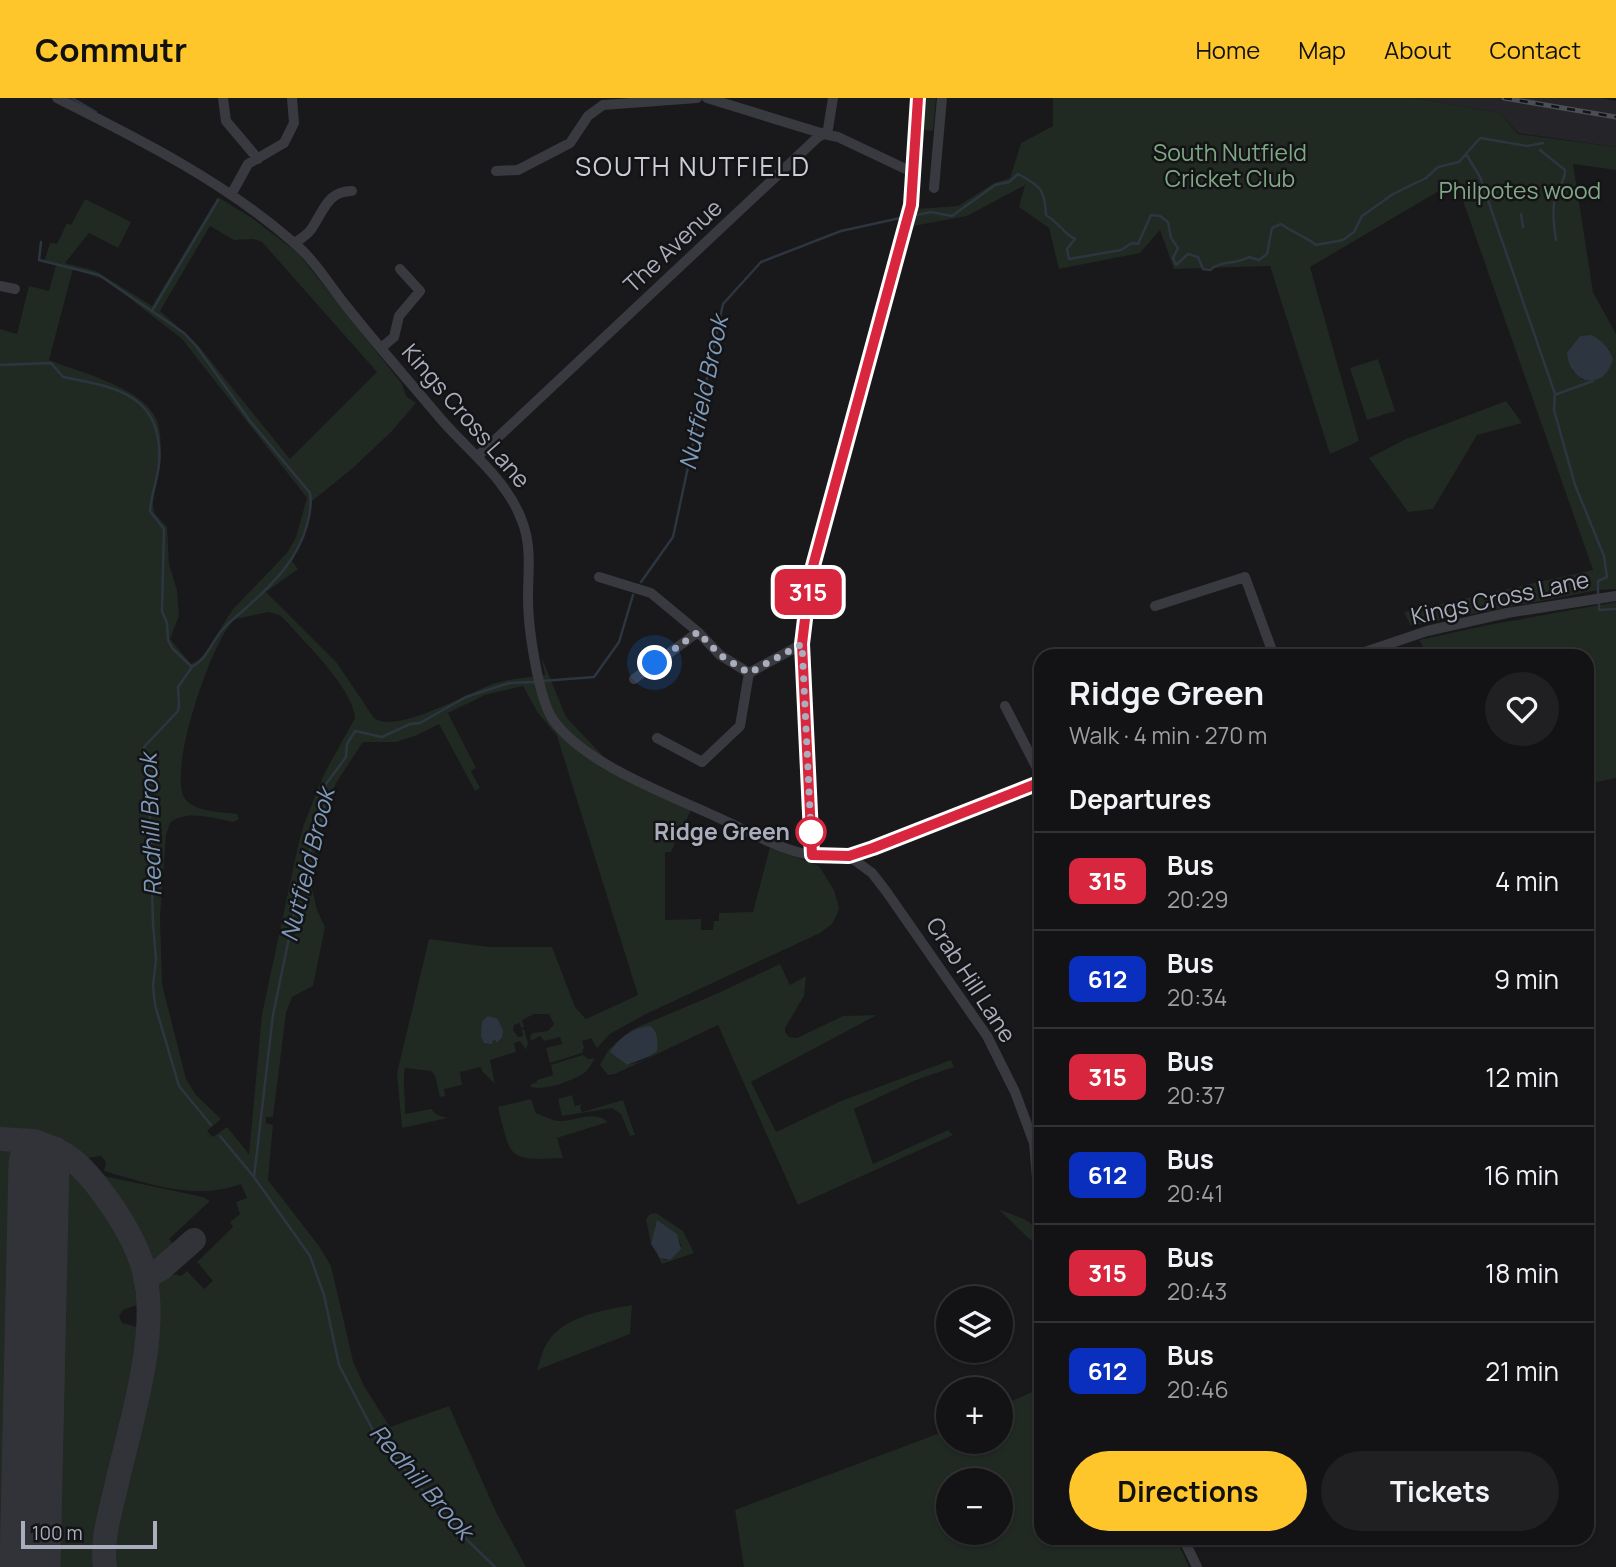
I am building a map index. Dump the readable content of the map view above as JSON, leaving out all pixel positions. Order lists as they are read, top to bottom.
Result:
{
  "streets": {
    "street": ["The Avenue", "Kings Cross Lane", "Crab Hill Lane"]
  },
  "crossings": [
    ["The Avenue", "Kings Cross Lane"],
    ["Kings Cross Lane", "Crab Hill Lane"]
  ],
  "districts": ["SOUTH NUTFIELD"],
  "water": ["Nutfield Brook", "Redhill Brook"],
  "parks": ["South Nutfield Cricket Club", "Philpotes wood"],
  "places": ["Ridge Green"],
  "lines": ["bus line 315"],
  "scale_bar": "100 m",
  "page": {
    "header": "Commutr",
    "nav": [
      "Home",
      "Map",
      "About",
      "Contact"
    ],
    "on_map": "315",
    "heading": [
      ["Ridge Green", "Walk · 4 min · 270 m"],
      "Departures"
    ],
    "list": [
      {
        "mark": "315",
        "name": "Bus",
        "note": "20:29",
        "value": "4 min"
      },
      {
        "mark": "612",
        "name": "Bus",
        "note": "20:34",
        "value": "9 min"
      },
      {
        "mark": "315",
        "name": "Bus",
        "note": "20:37",
        "value": "12 min"
      },
      {
        "mark": "612",
        "name": "Bus",
        "note": "20:41",
        "value": "16 min"
      },
      {
        "mark": "315",
        "name": "Bus",
        "note": "20:43",
        "value": "18 min"
      },
      {
        "mark": "612",
        "name": "Bus",
        "note": "20:46",
        "value": "21 min"
      }
    ],
    "map_buttons": ["+", "−"],
    "buttons": ["Directions", "Tickets"],
    "scale": "100 m"
  }
}
